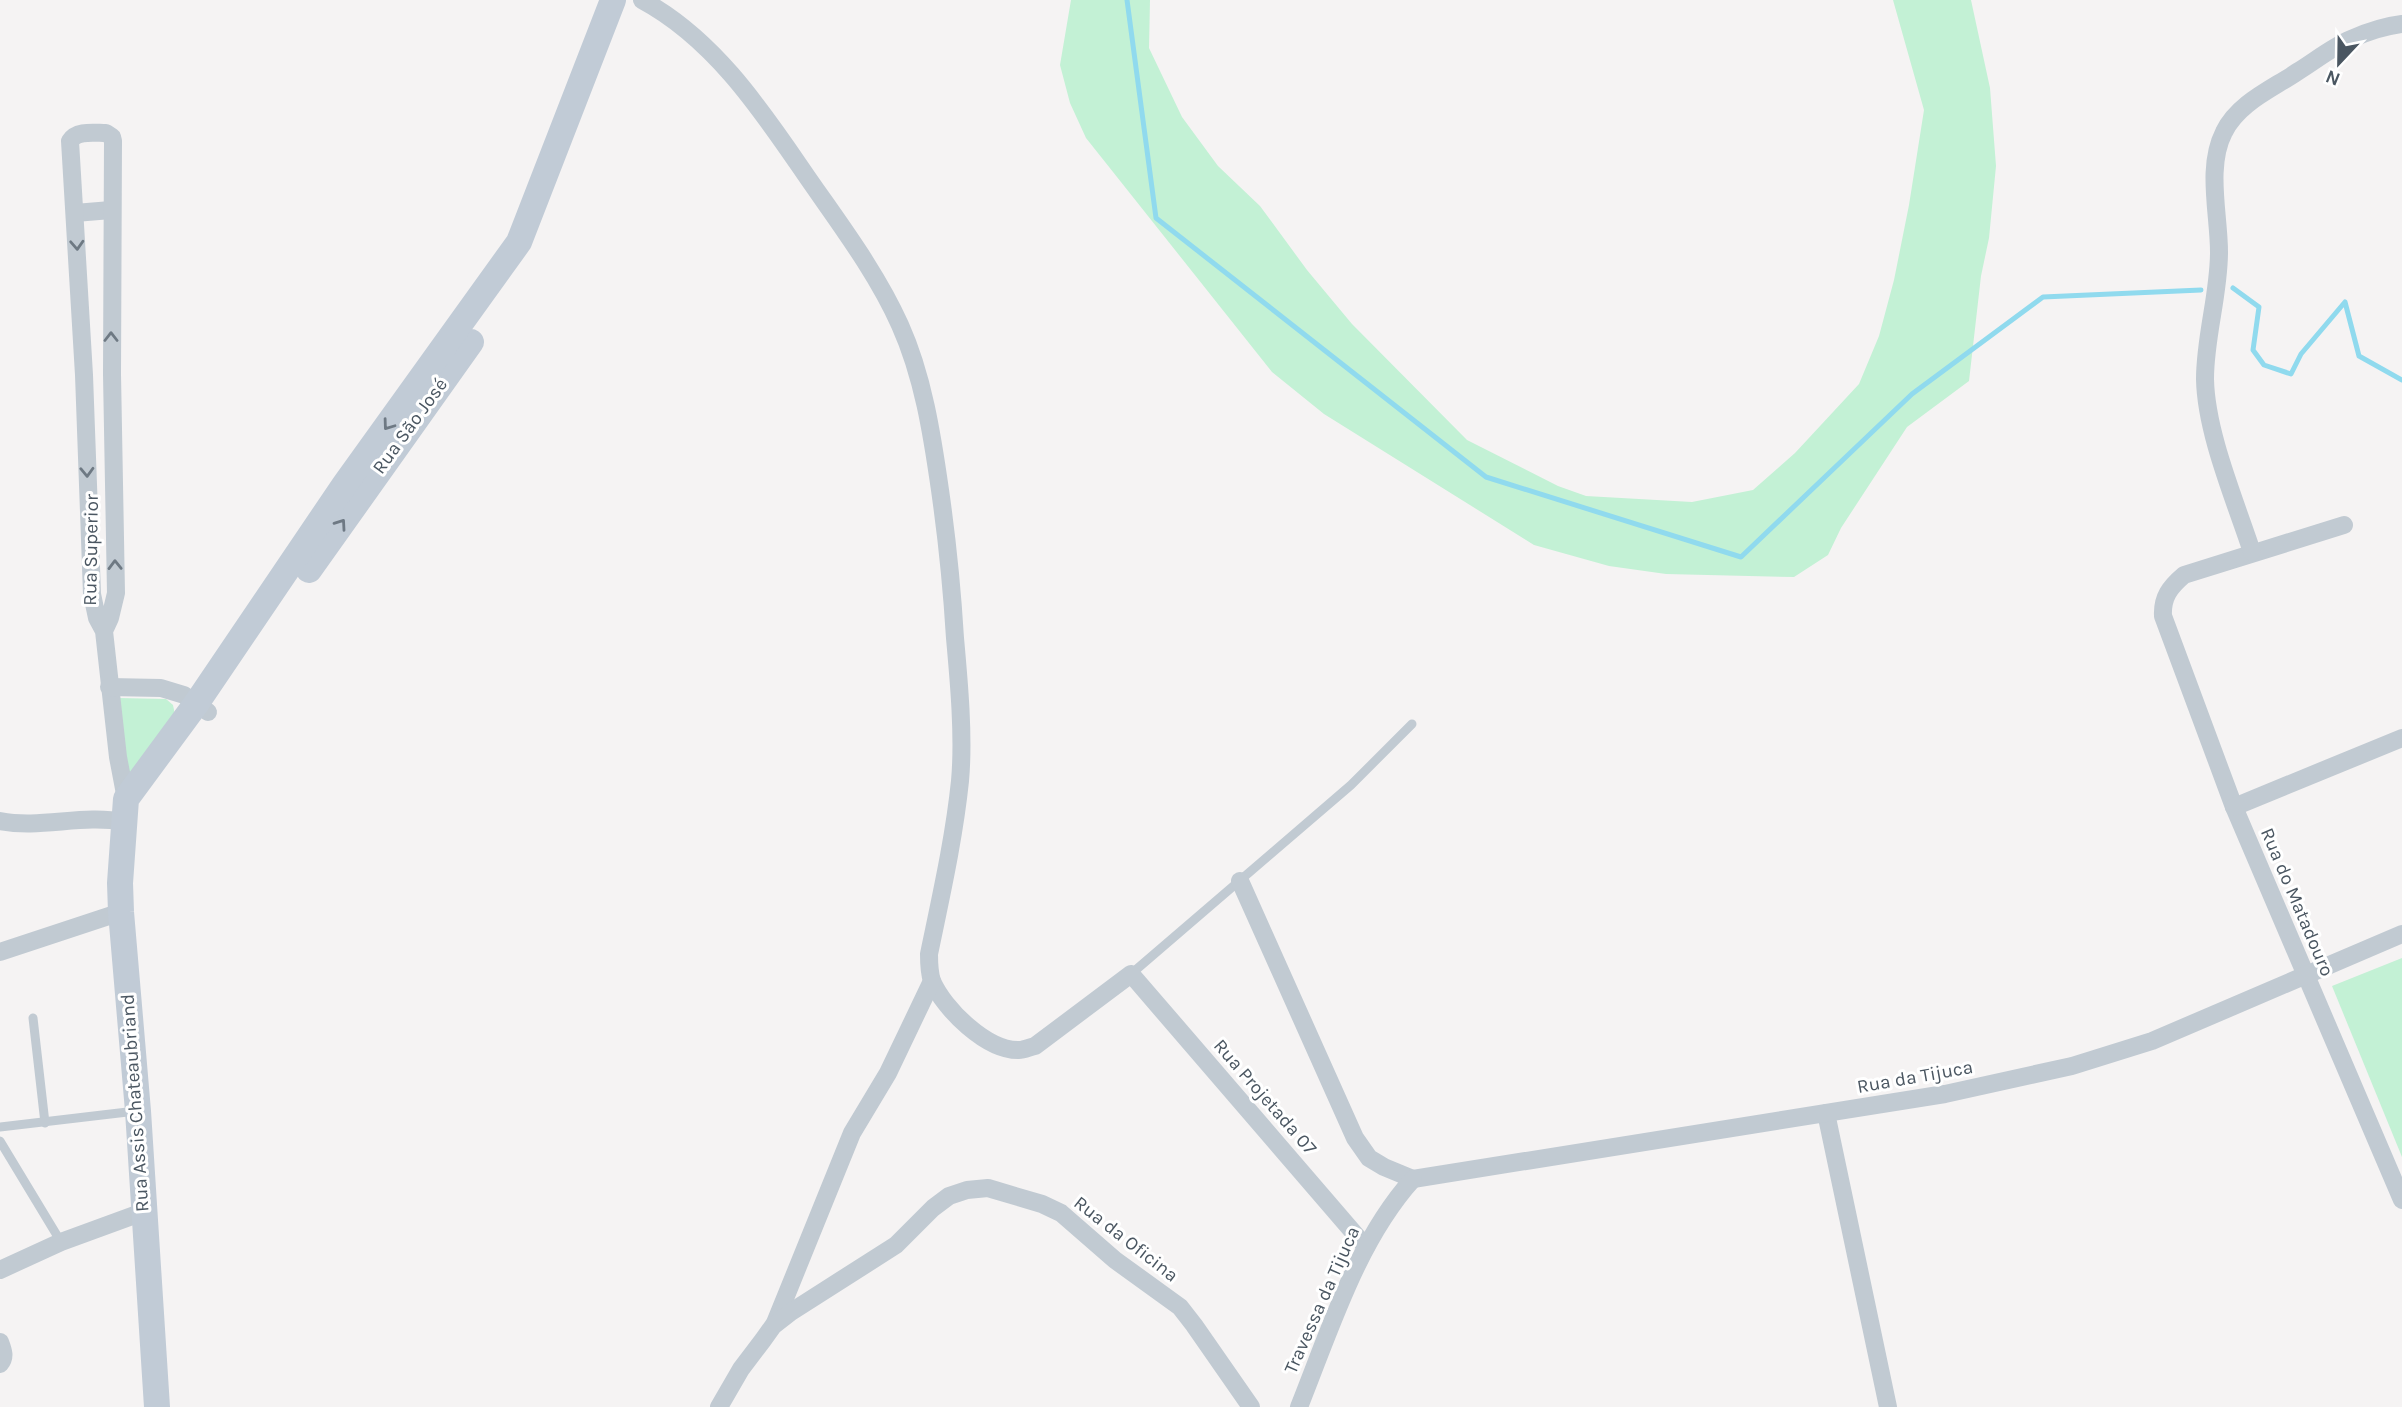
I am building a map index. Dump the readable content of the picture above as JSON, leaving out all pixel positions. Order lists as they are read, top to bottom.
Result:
{
  "streets": {
    "street": [
      "Rua São José",
      "Rua Superior",
      "Rua do Matadouro",
      "Rua da Tijuca",
      "Rua Projetada 07",
      "Rua Assis Chateaubriand",
      "Rua da Oficina",
      "Travessa da Tijuca"
    ]
  },
  "crossings": [
    ["Rua São José", "Rua Assis Chateaubriand"],
    ["Rua do Matadouro", "Rua da Tijuca"],
    ["Rua da Tijuca", "Travessa da Tijuca"],
    ["Rua Projetada 07", "Travessa da Tijuca"]
  ],
  "north": "bottom"
}
